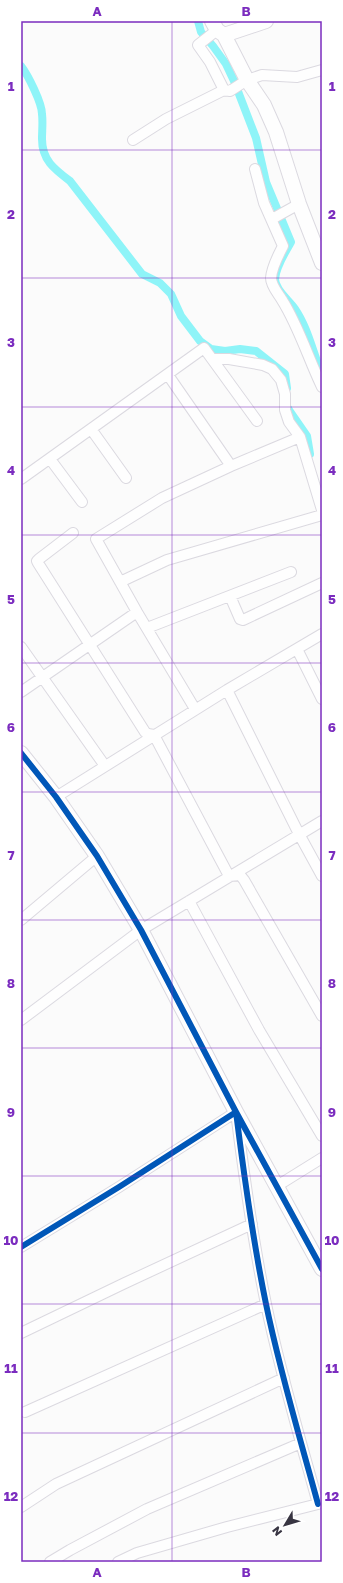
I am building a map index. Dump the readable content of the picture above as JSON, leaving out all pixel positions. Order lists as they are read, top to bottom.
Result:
{
  "north": "bottom left",
  "grid": {
    "columns": ["A", "B"],
    "rows": [
      "1",
      "2",
      "3",
      "4",
      "5",
      "6",
      "7",
      "8",
      "9",
      "10",
      "11",
      "12"
    ]
  }
}
